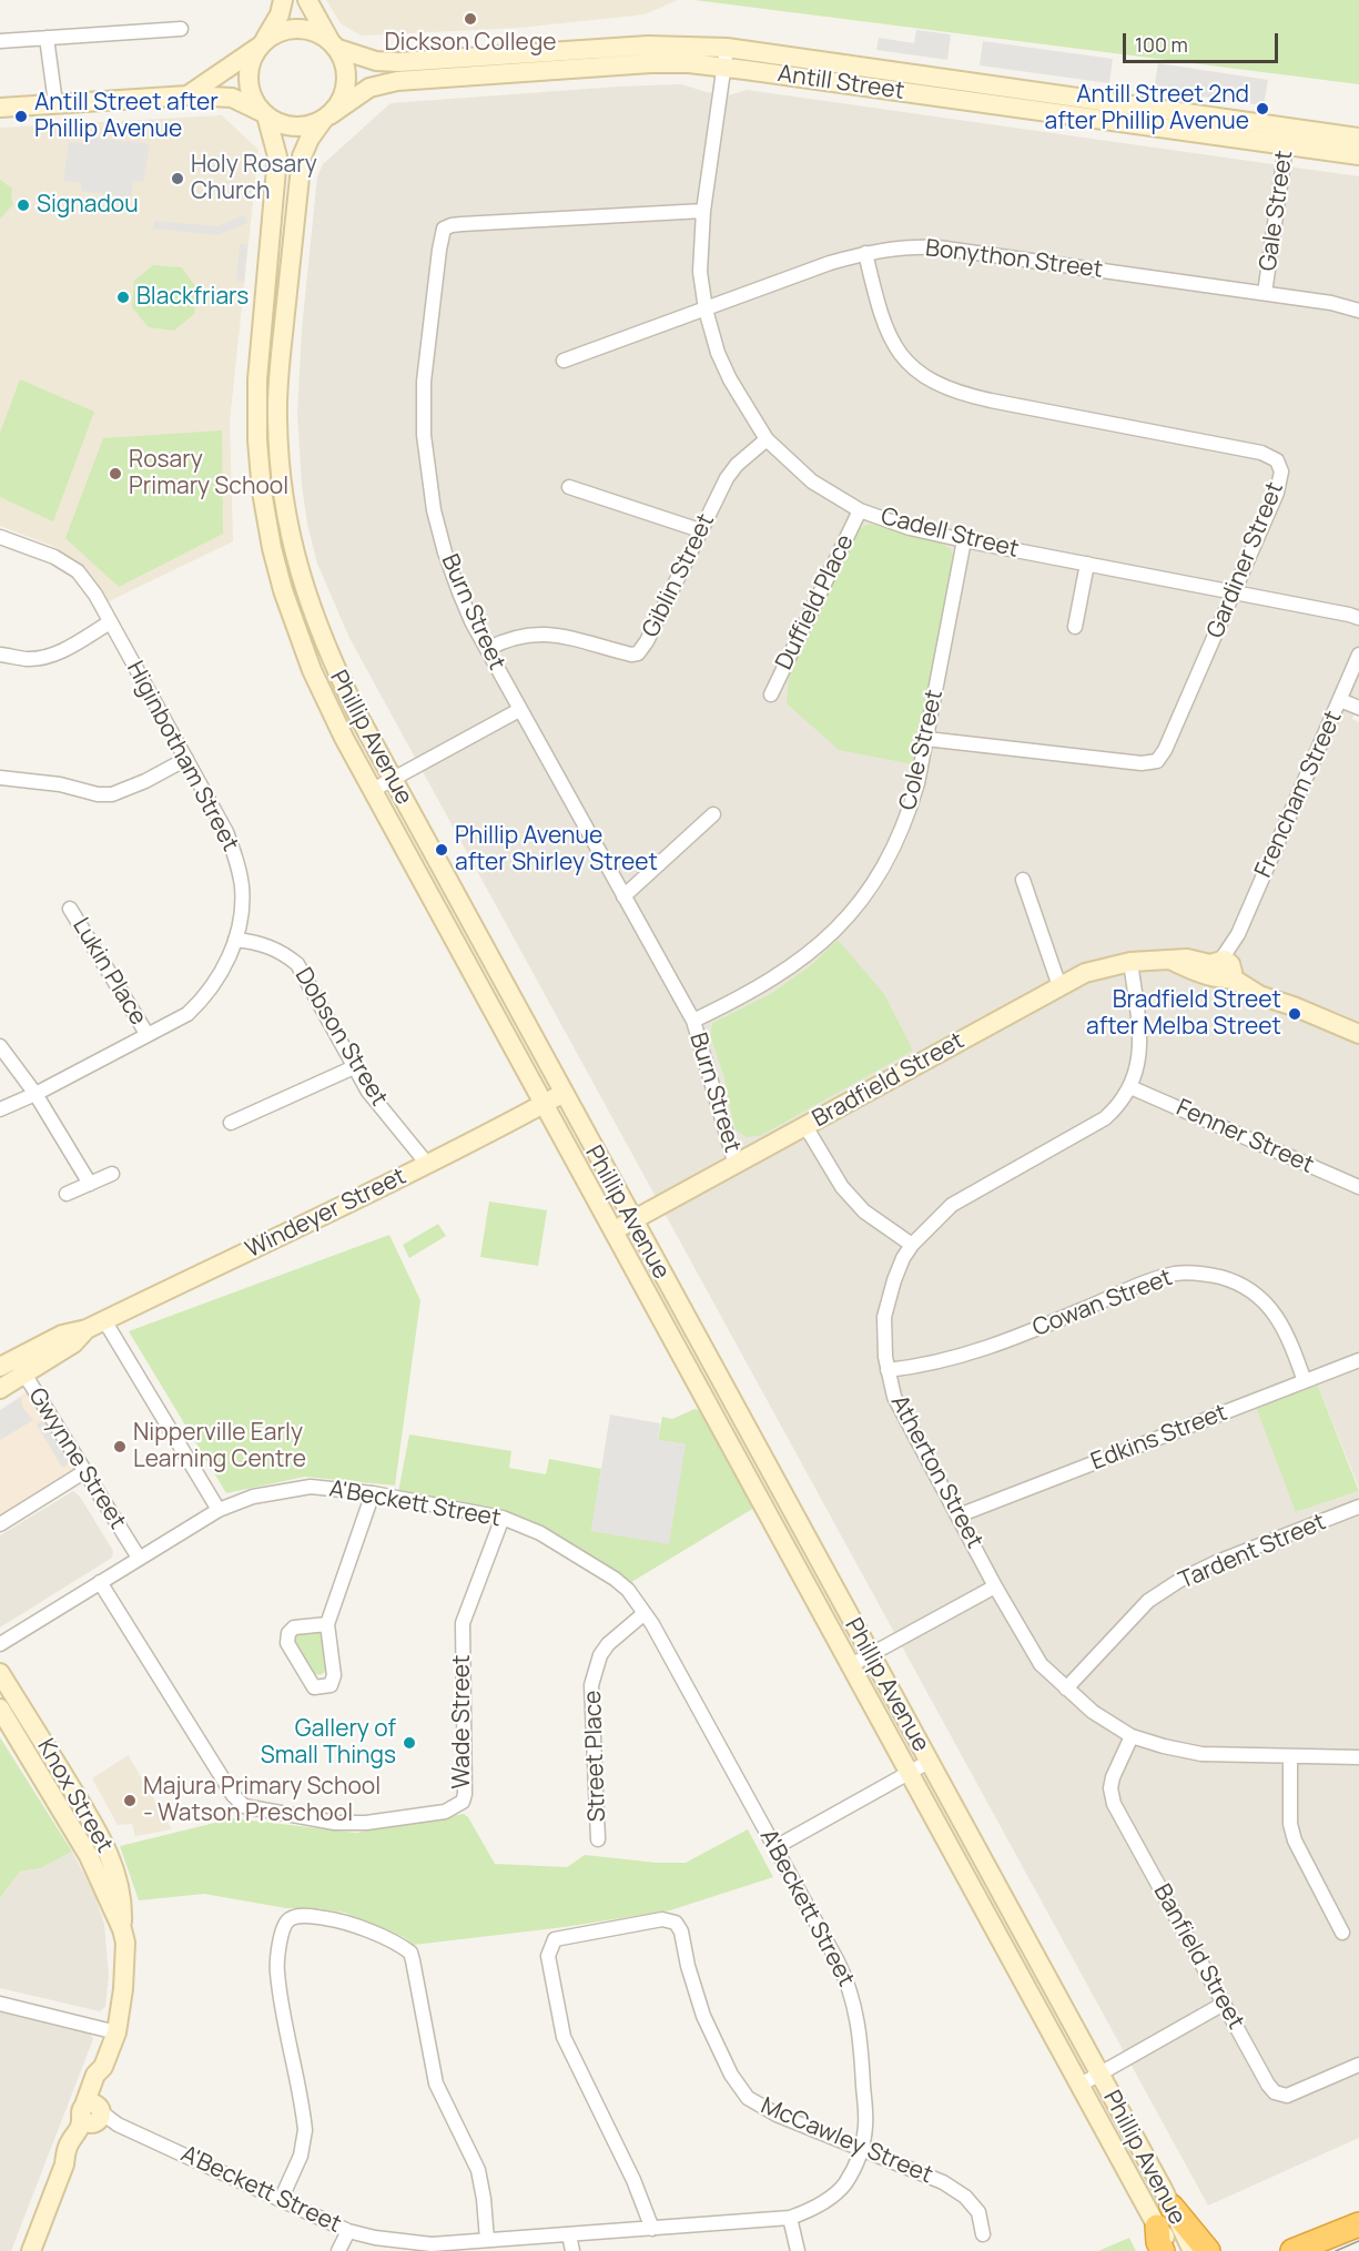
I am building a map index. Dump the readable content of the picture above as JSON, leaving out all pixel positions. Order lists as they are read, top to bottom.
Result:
{
  "streets": {
    "main road": [
      "Antill Street",
      "Phillip Avenue",
      "Bradfield Street",
      "Windeyer Street",
      "Knox Street"
    ],
    "street": [
      "Gale Street",
      "Bonython Street",
      "Cadell Street",
      "Gardiner Street",
      "Giblin Street",
      "Duffield Place",
      "Burn Street",
      "Cole Street",
      "Higinbotham Street",
      "Frencham Street",
      "Lukin Place",
      "Dobson Street",
      "Fenner Street",
      "Cowan Street",
      "Edkins Street",
      "Gwynne Street",
      "Atherton Street",
      "A'Beckett Street",
      "Tardent Street",
      "Wade Street",
      "Street Place",
      "Banfield Street",
      "McCawley Street"
    ]
  },
  "crossings": [
    ["Antill Street", "Gale Street"],
    ["Antill Street", "Cadell Street"],
    ["Antill Street", "Phillip Avenue"],
    ["Gale Street", "Bonython Street"],
    ["Bonython Street", "Cadell Street"],
    ["Bonython Street", "Gardiner Street"],
    ["Cadell Street", "Gardiner Street"],
    ["Cadell Street", "Giblin Street"],
    ["Cadell Street", "Duffield Place"],
    ["Cadell Street", "Burn Street"],
    ["Cadell Street", "Cole Street"],
    ["Gardiner Street", "Cole Street"],
    ["Giblin Street", "Burn Street"],
    ["Burn Street", "Cole Street"],
    ["Burn Street", "Bradfield Street"],
    ["Phillip Avenue", "Bradfield Street"],
    ["Phillip Avenue", "Windeyer Street"],
    ["Higinbotham Street", "Lukin Place"],
    ["Higinbotham Street", "Dobson Street"],
    ["Frencham Street", "Bradfield Street"],
    ["Dobson Street", "Windeyer Street"],
    ["Bradfield Street", "Atherton Street"],
    ["Fenner Street", "Atherton Street"],
    ["Windeyer Street", "Gwynne Street"],
    ["Cowan Street", "Edkins Street"],
    ["Cowan Street", "Atherton Street"],
    ["Edkins Street", "Atherton Street"],
    ["Gwynne Street", "A'Beckett Street"],
    ["Atherton Street", "Tardent Street"],
    ["Atherton Street", "Banfield Street"],
    ["A'Beckett Street", "Wade Street"],
    ["A'Beckett Street", "Street Place"],
    ["A'Beckett Street", "Knox Street"],
    ["A'Beckett Street", "McCawley Street"]
  ],
  "places": [
    "Dickson College",
    "Antill Street 2nd after Phillip Avenue",
    "Antill Street after Phillip Avenue",
    "Holy Rosary Church",
    "Signadou",
    "Blackfriars",
    "Rosary Primary School",
    "Phillip Avenue after Shirley Street",
    "Bradfield Street after Melba Street",
    "Nipperville Early Learning Centre",
    "Gallery of Small Things",
    "Majura Primary School - Watson Preschool"
  ],
  "scale_bar": "100 m"
}
